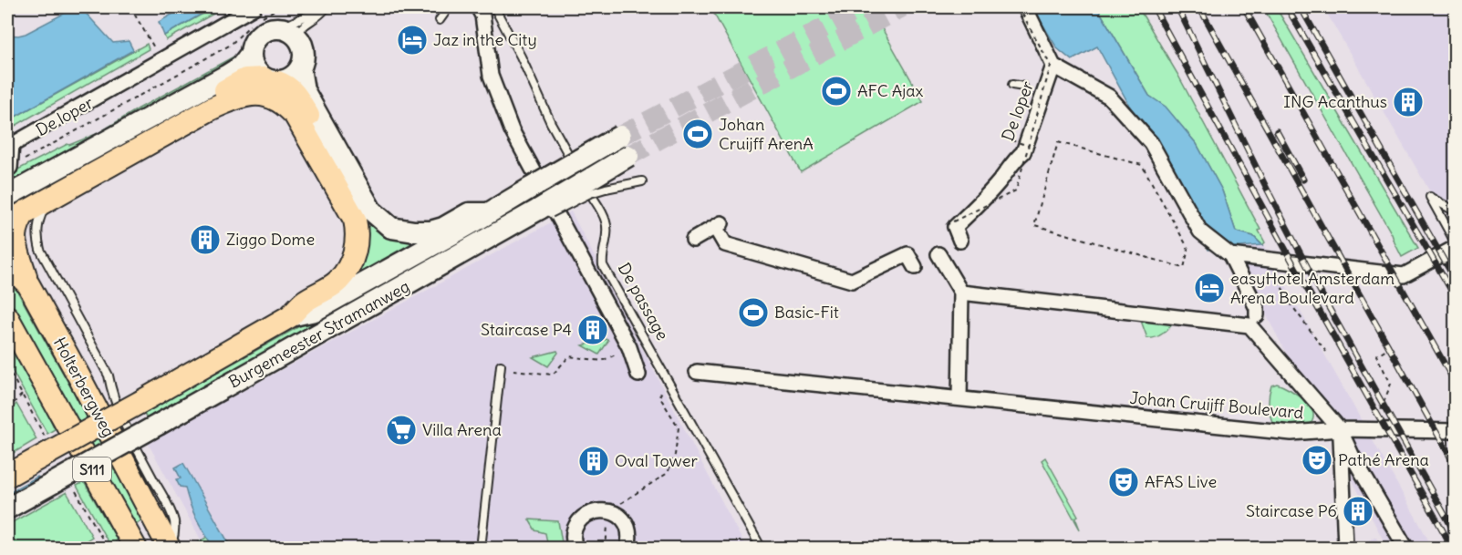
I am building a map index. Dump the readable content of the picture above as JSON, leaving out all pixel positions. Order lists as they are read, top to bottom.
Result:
{
  "streets": {
    "main road": ["Burgemeester Stramanweg", "Holterbergweg", "S111"],
    "street": ["De loper", "De passage", "Johan Cruijff Boulevard"]
  },
  "places": {
    "hotel": ["Jaz in the City", "easyHotel Amsterdam Arena Boulevard"],
    "sports": ["AFC Ajax", "Johan Cruijff ArenA", "Basic-Fit"],
    "building": [
      "ING Acanthus",
      "Ziggo Dome",
      "Staircase P4",
      "Oval Tower",
      "Staircase P6"
    ],
    "supermarket": ["Villa Arena"],
    "theatre": ["Pathé Arena", "AFAS Live"]
  }
}
